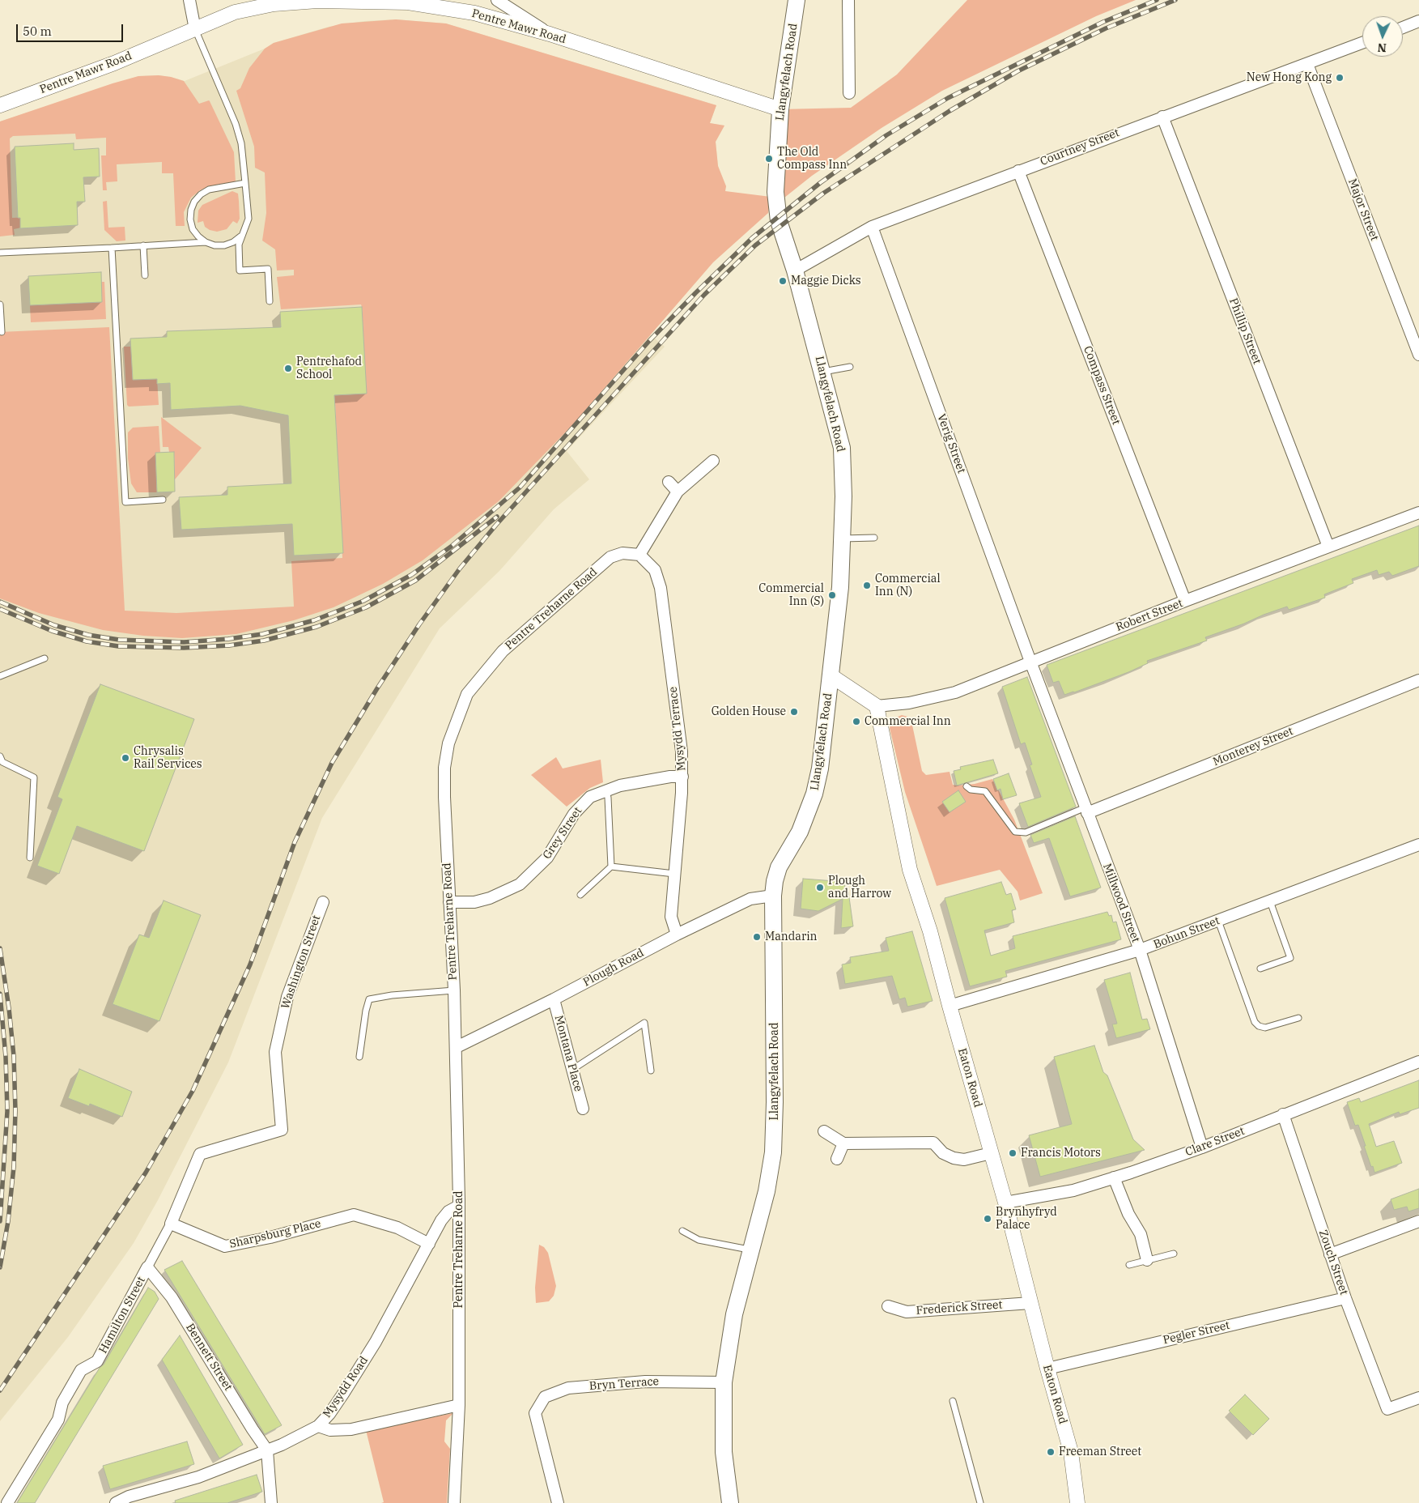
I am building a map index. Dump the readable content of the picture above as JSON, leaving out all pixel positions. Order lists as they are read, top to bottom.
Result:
{
  "streets": {
    "main road": ["Llangyfelach Road"],
    "street": [
      "Pentre Mawr Road",
      "Courtney Street",
      "Major Street",
      "Phillip Street",
      "Compass Street",
      "Verig Street",
      "Pentre Treharne Road",
      "Robert Street",
      "Mysydd Terrace",
      "Monterey Street",
      "Grey Street",
      "Millwood Street",
      "Bohun Street",
      "Washington Street",
      "Plough Road",
      "Montana Place",
      "Eaton Road",
      "Clare Street",
      "Sharpsburg Place",
      "Zouch Street",
      "Frederick Street",
      "Hamilton Street",
      "Pegler Street",
      "Bennett Street",
      "Bryn Terrace",
      "Mysydd Road"
    ]
  },
  "crossings": [
    ["Pentre Mawr Road", "Llangyfelach Road"],
    ["Llangyfelach Road", "Courtney Street"],
    ["Llangyfelach Road", "Plough Road"],
    ["Llangyfelach Road", "Bryn Terrace"],
    ["Courtney Street", "Major Street"],
    ["Courtney Street", "Phillip Street"],
    ["Courtney Street", "Compass Street"],
    ["Courtney Street", "Verig Street"],
    ["Phillip Street", "Robert Street"],
    ["Compass Street", "Robert Street"],
    ["Verig Street", "Robert Street"],
    ["Verig Street", "Millwood Street"],
    ["Pentre Treharne Road", "Mysydd Terrace"],
    ["Pentre Treharne Road", "Grey Street"],
    ["Pentre Treharne Road", "Plough Road"],
    ["Pentre Treharne Road", "Mysydd Road"],
    ["Robert Street", "Millwood Street"],
    ["Robert Street", "Eaton Road"],
    ["Mysydd Terrace", "Grey Street"],
    ["Mysydd Terrace", "Plough Road"],
    ["Monterey Street", "Millwood Street"],
    ["Millwood Street", "Bohun Street"],
    ["Millwood Street", "Clare Street"],
    ["Bohun Street", "Eaton Road"],
    ["Washington Street", "Sharpsburg Place"],
    ["Plough Road", "Montana Place"],
    ["Eaton Road", "Clare Street"],
    ["Eaton Road", "Frederick Street"],
    ["Eaton Road", "Pegler Street"],
    ["Clare Street", "Zouch Street"],
    ["Sharpsburg Place", "Mysydd Road"],
    ["Zouch Street", "Pegler Street"],
    ["Hamilton Street", "Bennett Street"],
    ["Bennett Street", "Mysydd Road"]
  ],
  "places": [
    "New Hong Kong",
    "The Old Compass Inn",
    "Maggie Dicks",
    "Pentrehafod School",
    "Commercial Inn (N)",
    "Commercial Inn (S)",
    "Golden House",
    "Commercial Inn",
    "Chrysalis Rail Services",
    "Plough and Harrow",
    "Mandarin",
    "Francis Motors",
    "Brynhyfryd Palace",
    "Freeman Street"
  ],
  "scale_bar": "50 m",
  "north": "bottom"
}
